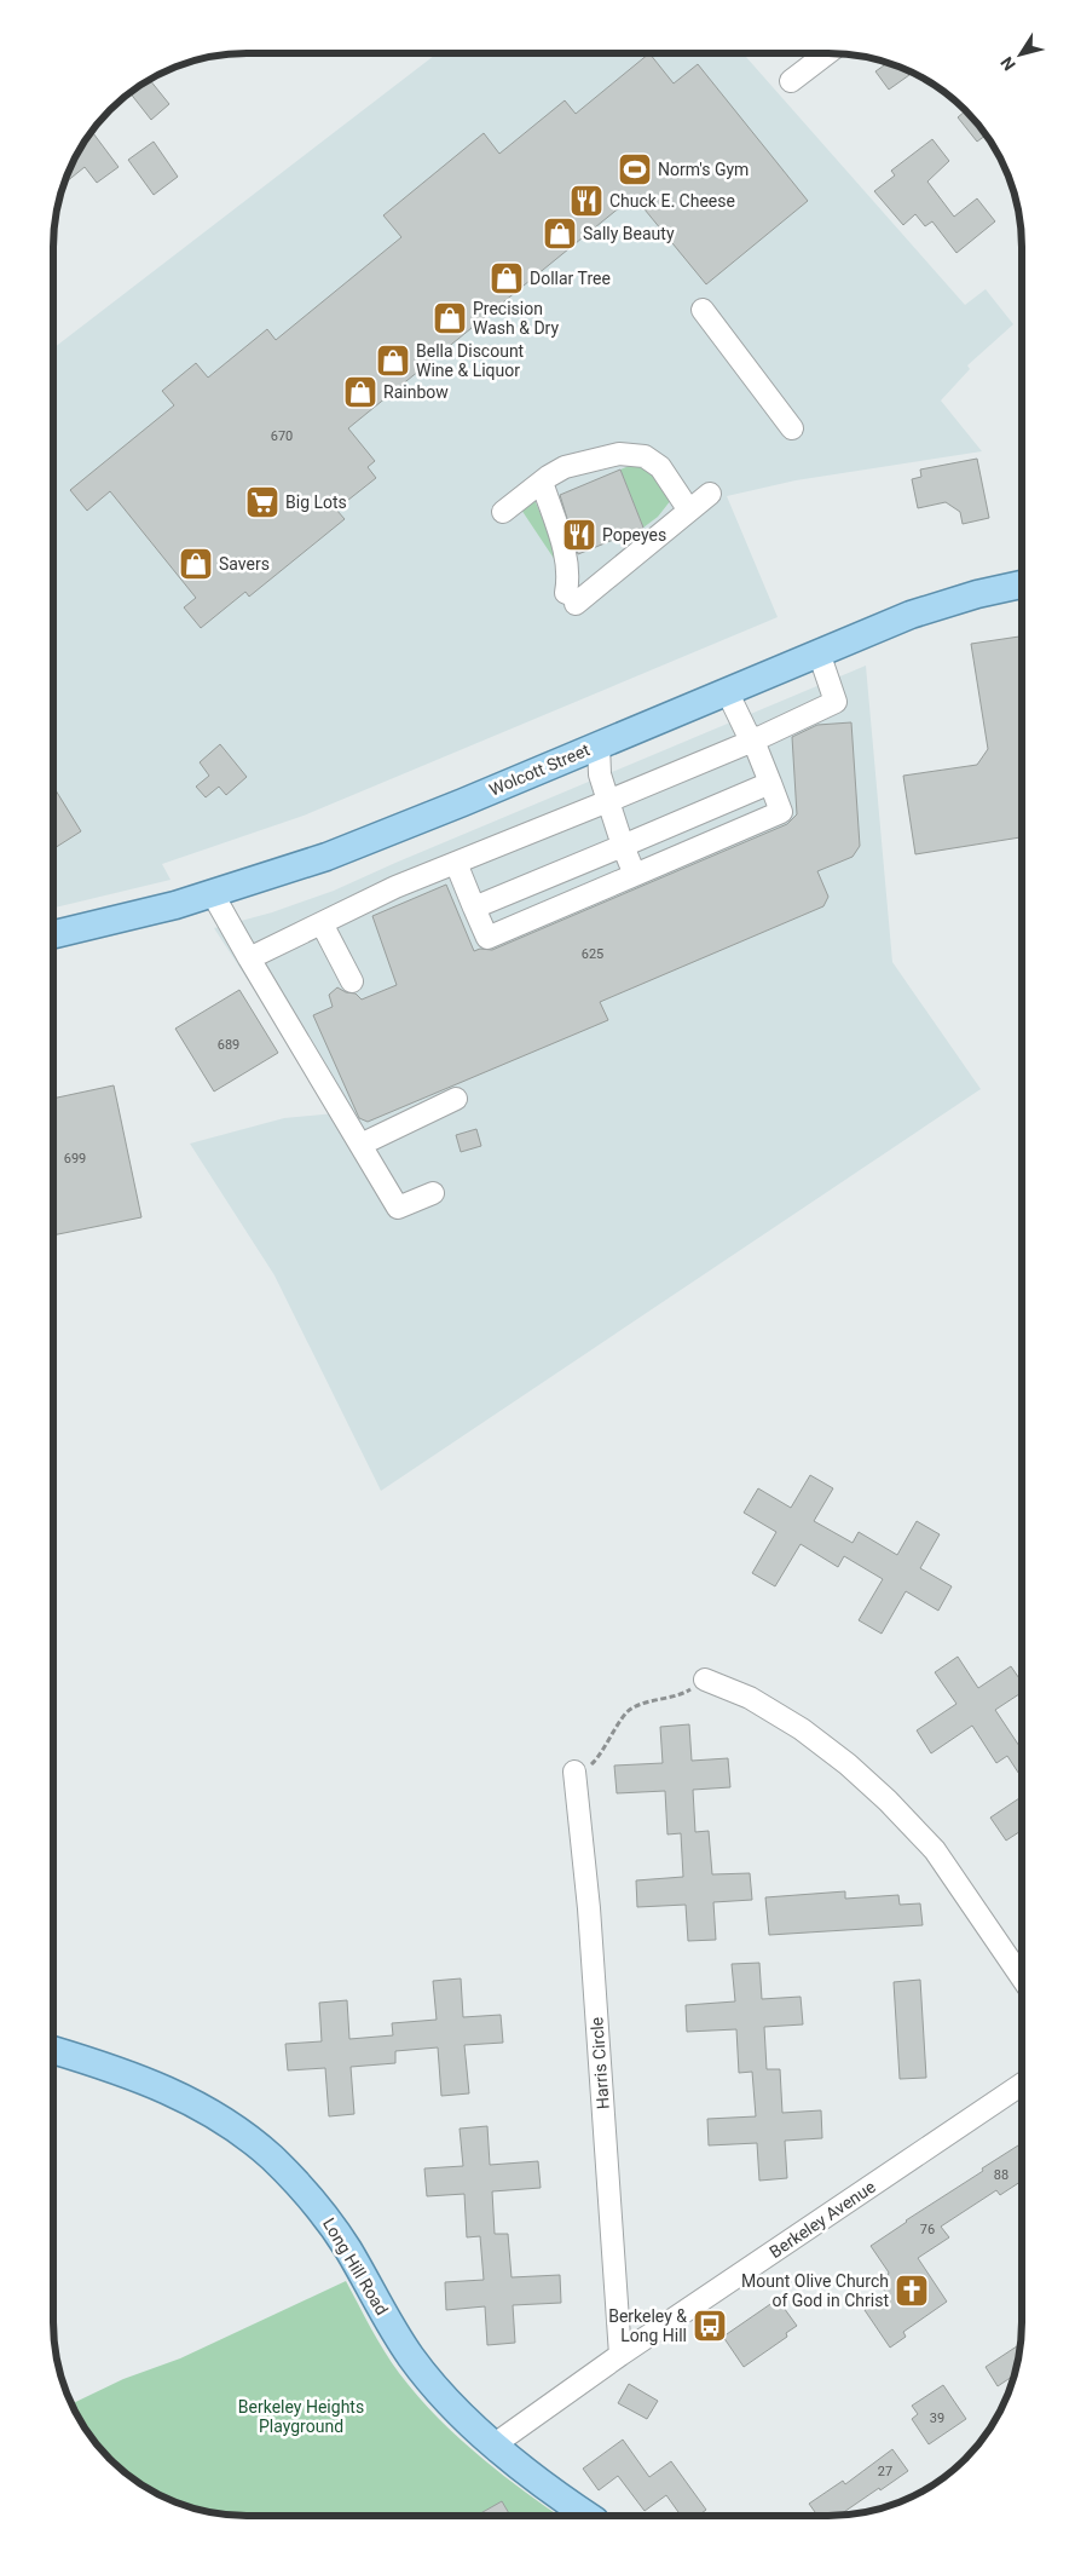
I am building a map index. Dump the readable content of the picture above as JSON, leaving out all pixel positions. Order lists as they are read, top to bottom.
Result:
{
  "streets": {
    "main road": ["Wolcott Street", "Long Hill Road"],
    "street": ["Harris Circle", "Berkeley Avenue"]
  },
  "crossings": [
    ["Harris Circle", "Berkeley Avenue"],
    ["Berkeley Avenue", "Long Hill Road"]
  ],
  "parks": ["Berkeley Heights Playground"],
  "places": {
    "sports": ["Norm's Gym"],
    "restaurant": ["Chuck E. Cheese", "Popeyes"],
    "shop": [
      "Sally Beauty",
      "Dollar Tree",
      "Precision Wash & Dry",
      "Bella Discount Wine & Liquor",
      "Rainbow",
      "Savers"
    ],
    "supermarket": ["Big Lots"],
    "church": ["Mount Olive Church of God in Christ"],
    "bus stop": ["Berkeley & Long Hill"]
  },
  "house_numbers": [
    "670",
    "625",
    "689",
    "699",
    "88",
    "76",
    "39",
    "27"
  ],
  "north": "bottom left"
}
